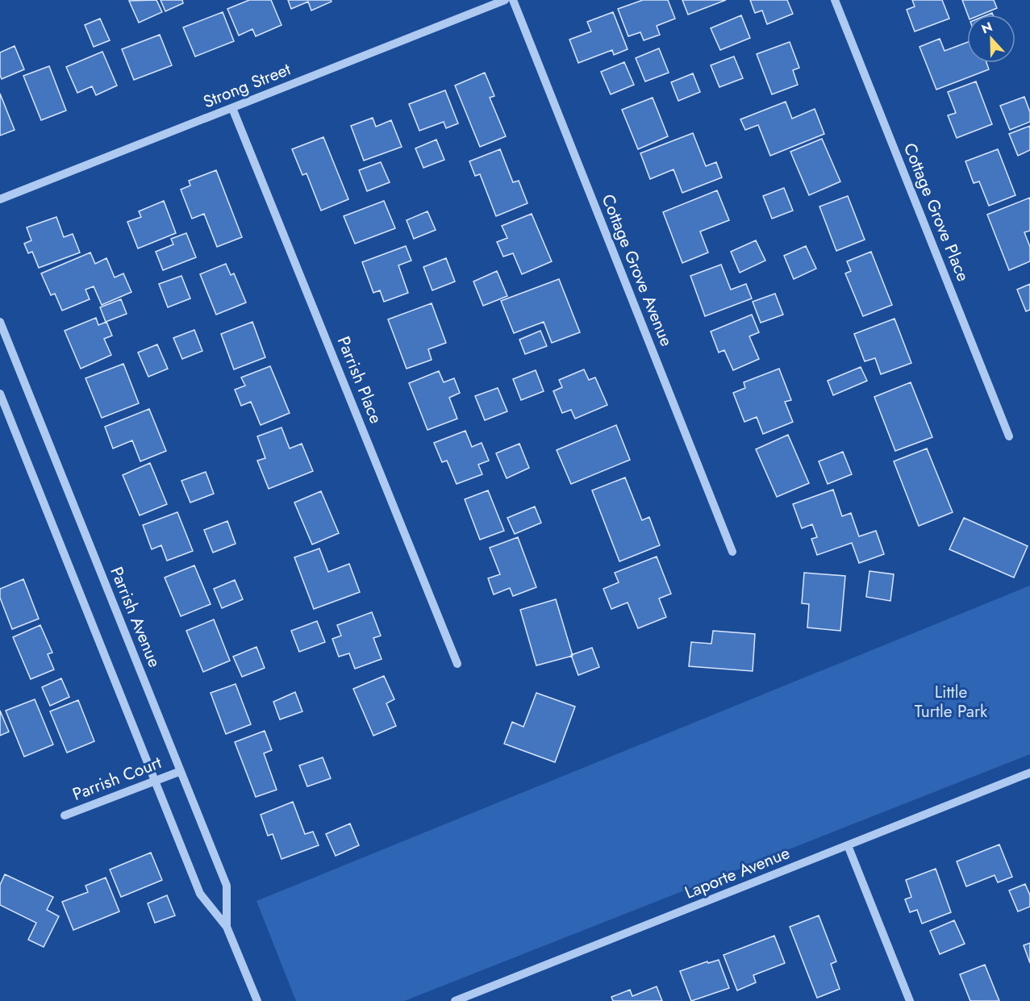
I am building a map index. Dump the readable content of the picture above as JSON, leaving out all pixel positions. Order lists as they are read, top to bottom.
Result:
{
  "streets": {
    "street": [
      "Strong Street",
      "Cottage Grove Place",
      "Cottage Grove Avenue",
      "Parrish Place",
      "Parrish Avenue",
      "Parrish Court",
      "Laporte Avenue"
    ]
  },
  "crossings": [
    ["Strong Street", "Parrish Place"],
    ["Parrish Avenue", "Parrish Court"]
  ],
  "parks": ["Little Turtle Park"],
  "north": "top"
}
